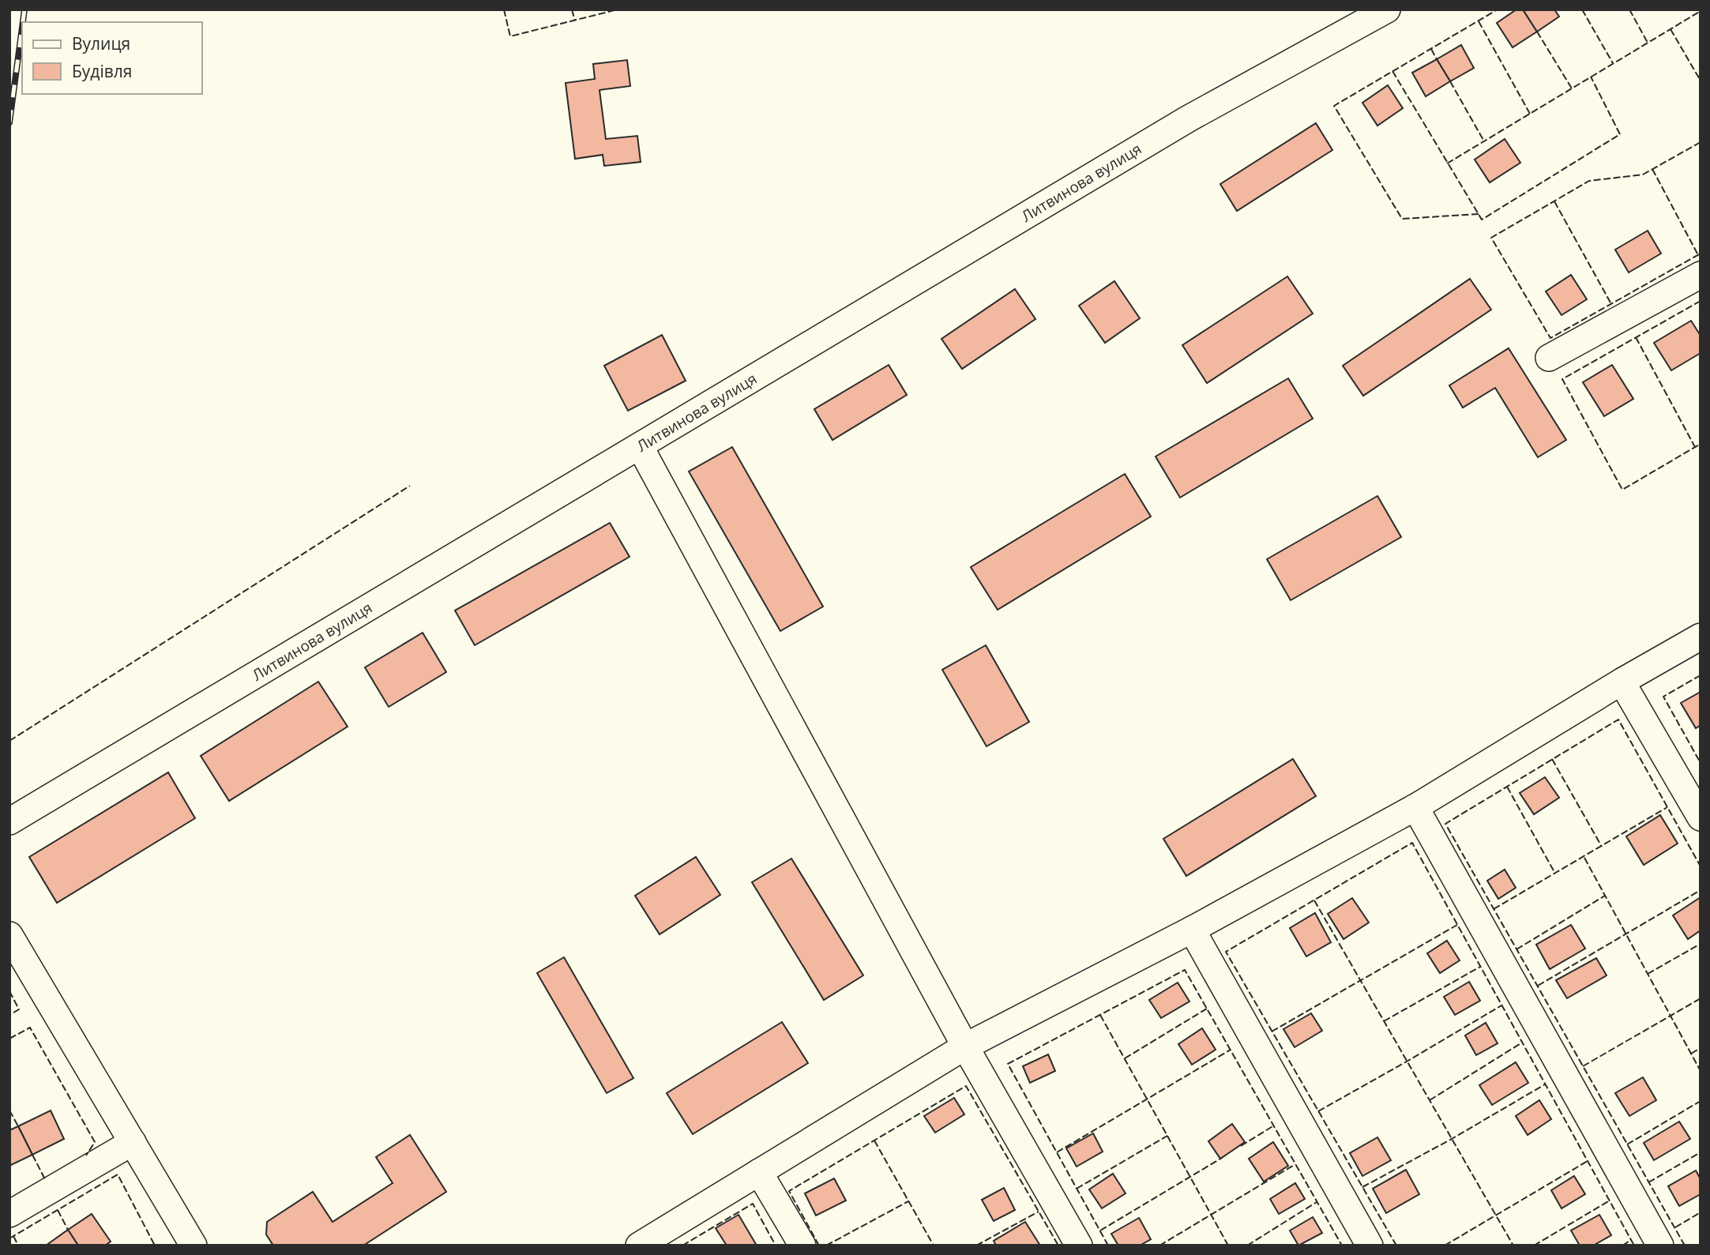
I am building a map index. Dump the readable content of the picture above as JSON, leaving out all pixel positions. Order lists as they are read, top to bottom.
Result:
{
  "streets": {
    "street": ["Литвинова вулиця"]
  },
  "legend": ["Вулиця", "Будівля"]
}
